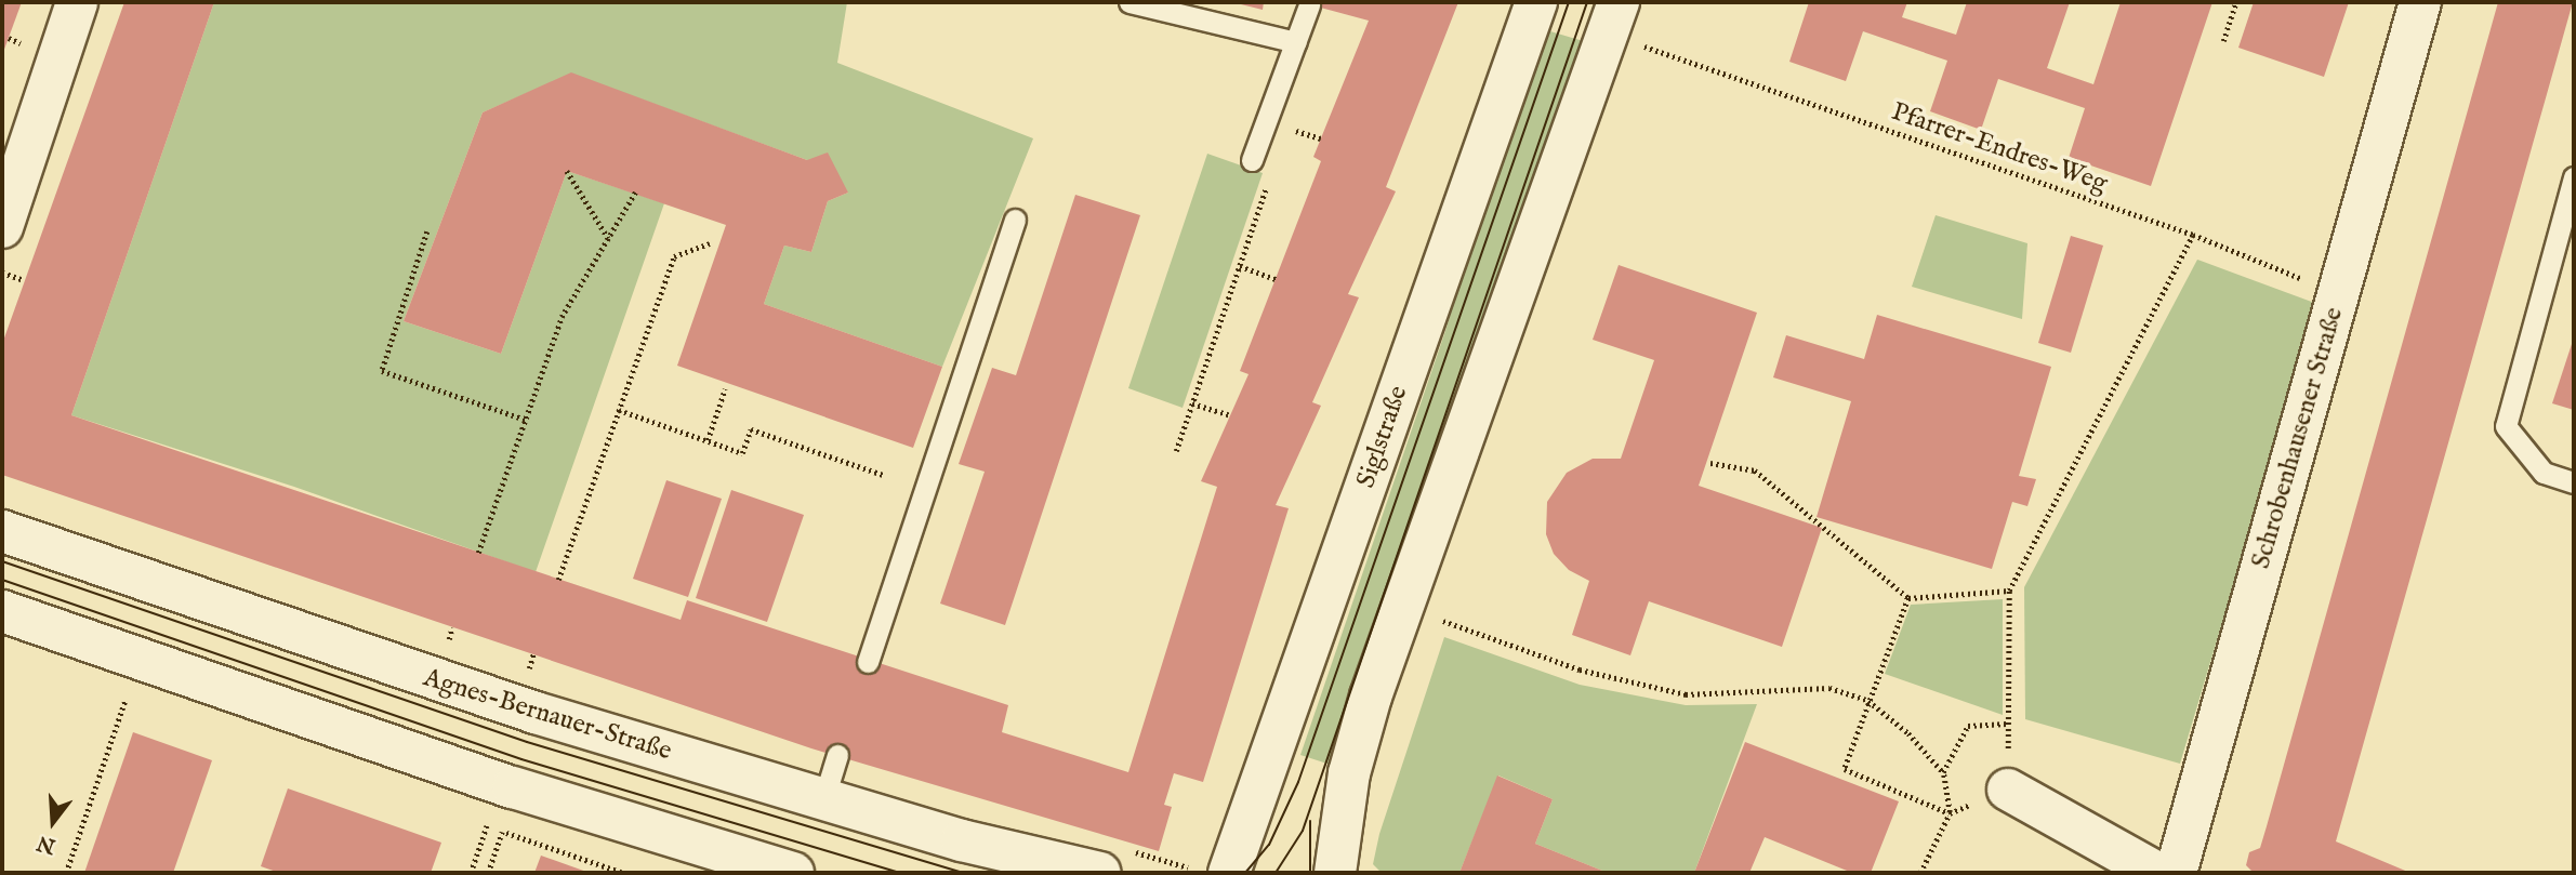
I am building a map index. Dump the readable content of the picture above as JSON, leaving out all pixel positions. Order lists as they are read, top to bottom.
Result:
{
  "streets": {
    "street": ["Siglstraße", "Schrobenhausener Straße", "Agnes-Bernauer-Straße"],
    "path": ["Pfarrer-Endres-Weg"]
  },
  "crossings": [
    ["Pfarrer-Endres-Weg", "Schrobenhausener Straße"]
  ],
  "north": "bottom"
}
